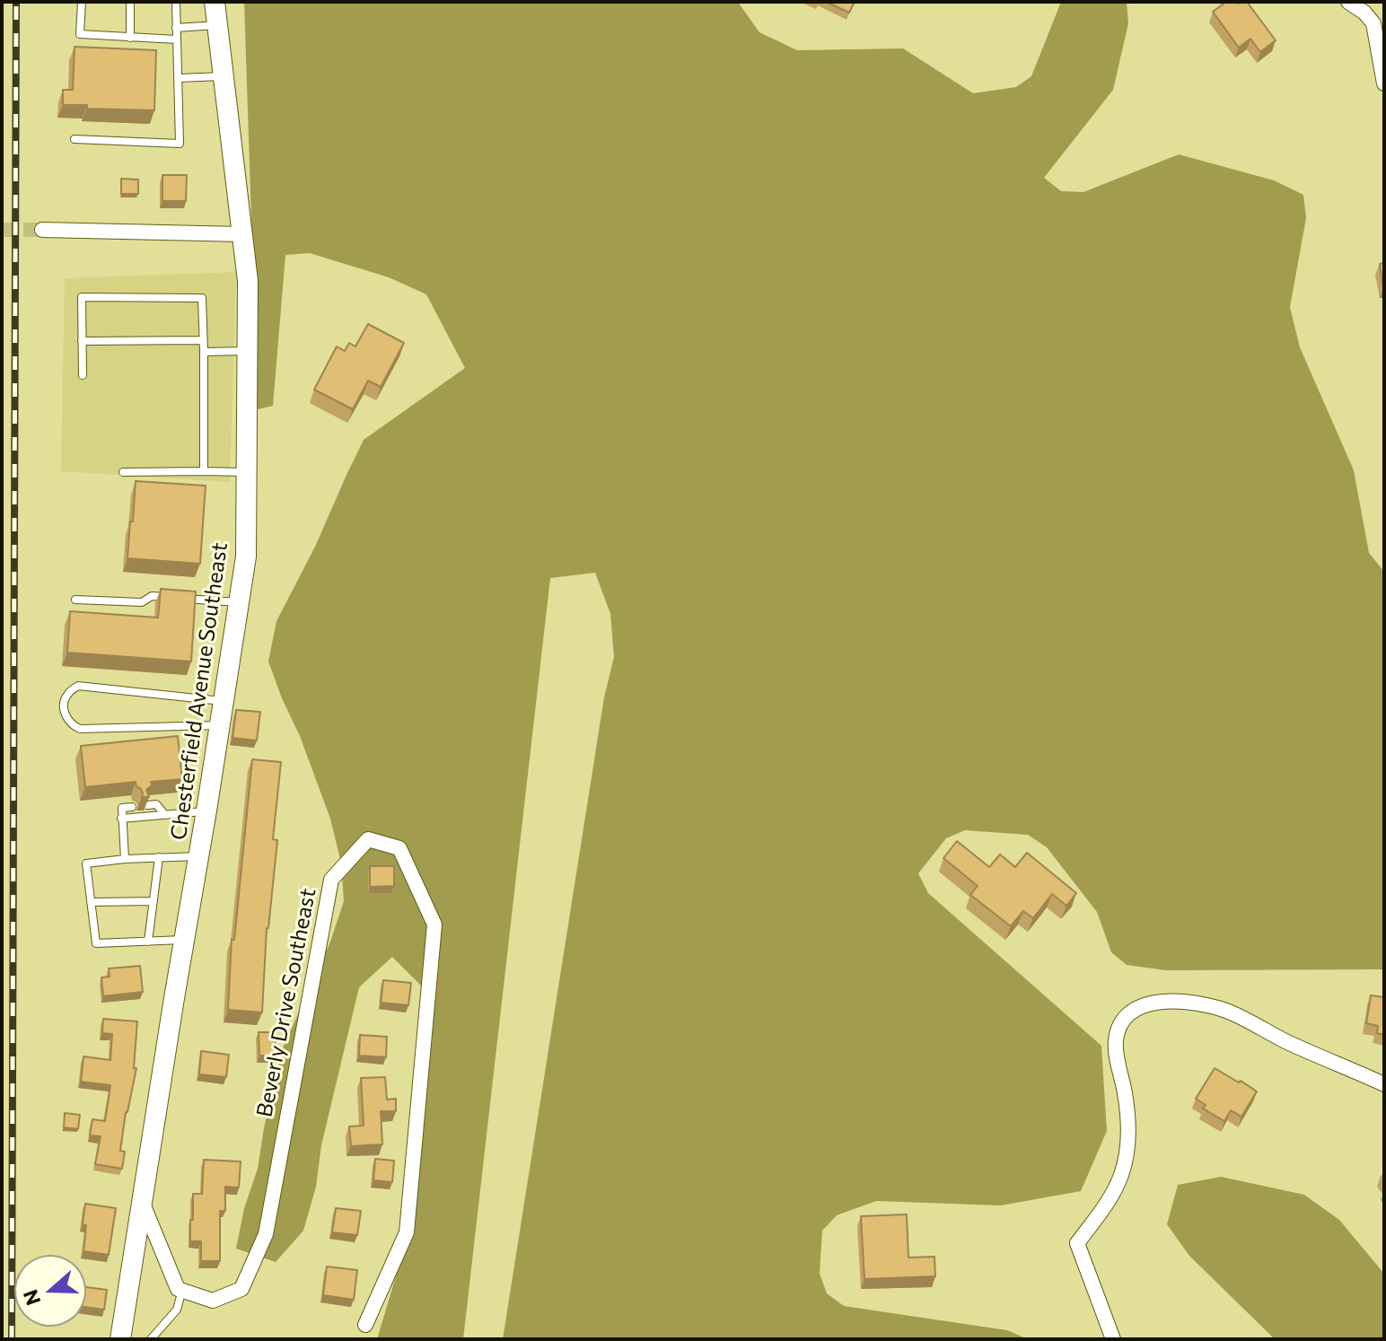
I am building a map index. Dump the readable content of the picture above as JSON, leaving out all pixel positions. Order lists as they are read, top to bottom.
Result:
{
  "streets": {
    "street": ["Chesterfield Avenue Southeast", "Beverly Drive Southeast"]
  },
  "north": "left"
}
